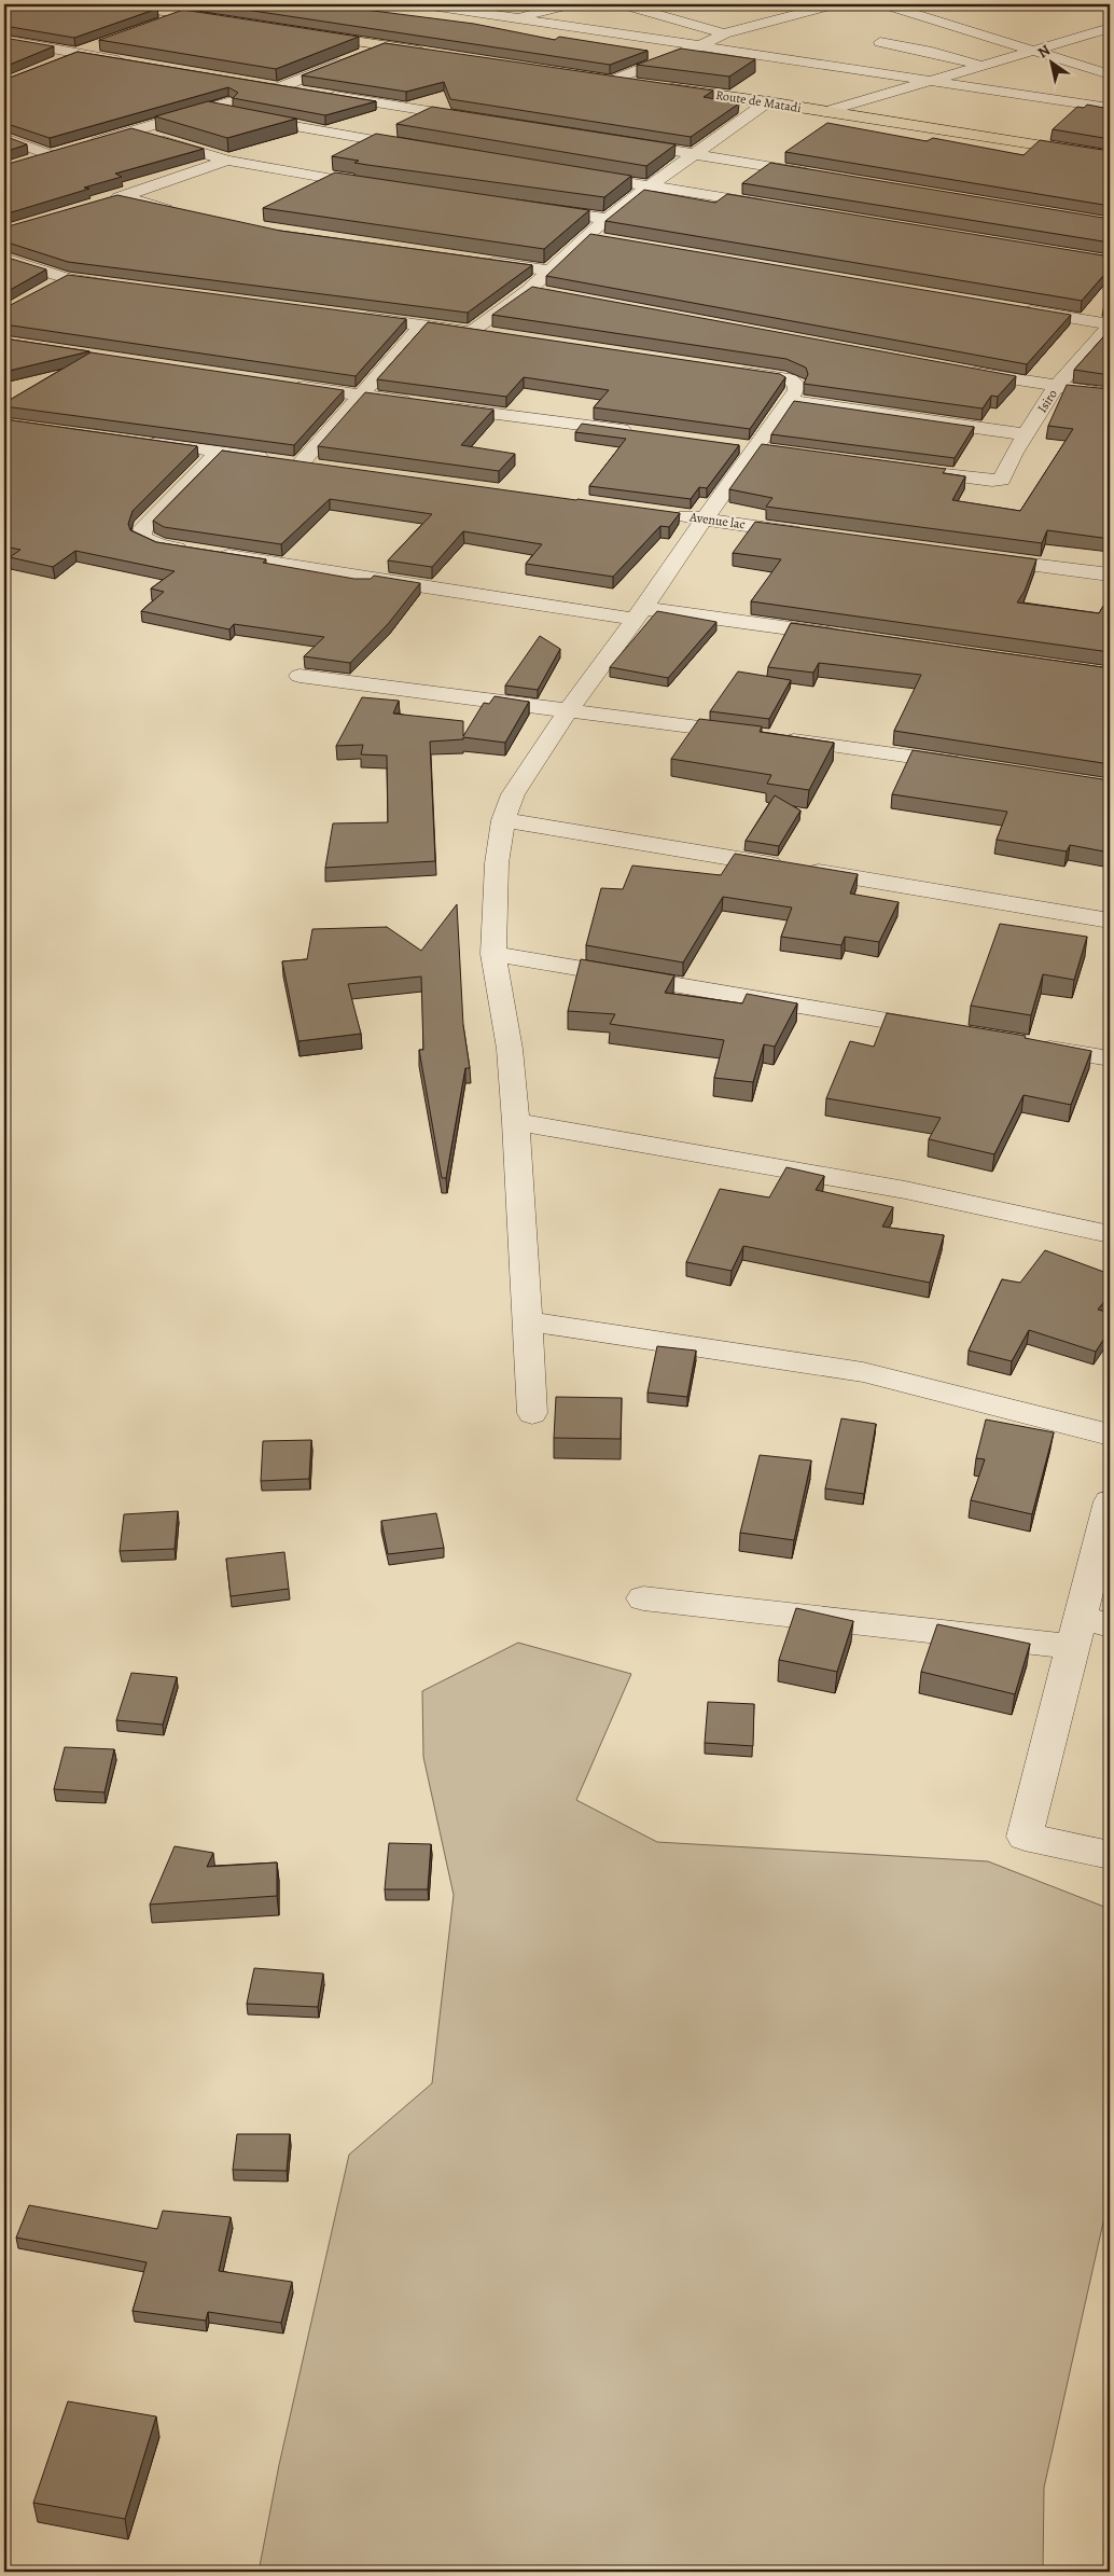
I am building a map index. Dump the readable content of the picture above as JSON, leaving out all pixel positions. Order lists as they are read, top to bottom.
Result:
{
  "streets": {
    "main road": ["Route de Matadi"],
    "street": ["Isiro", "Avenue lac"]
  },
  "north": "top left"
}
